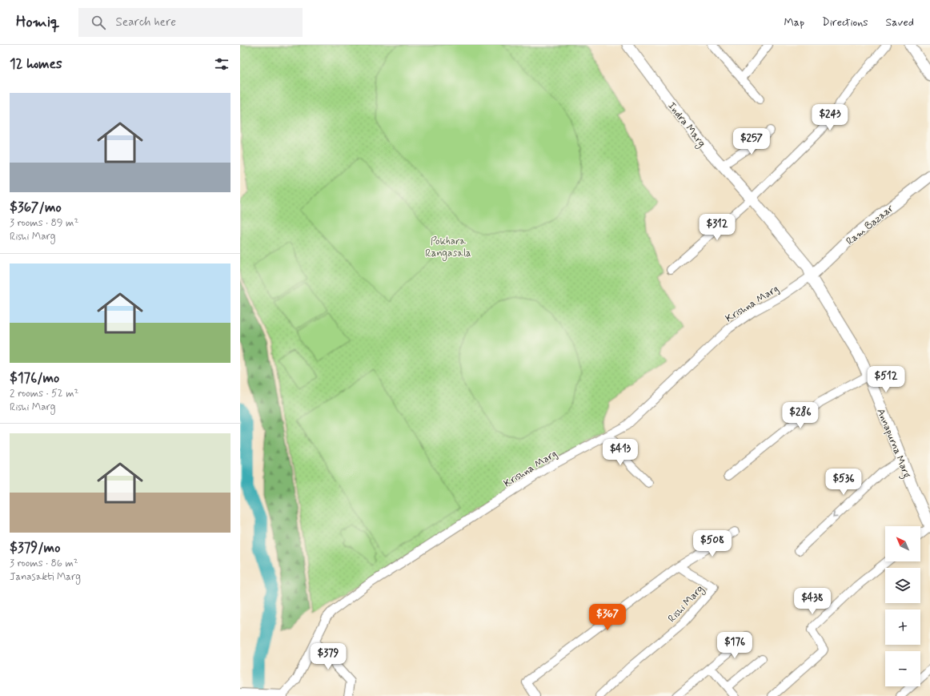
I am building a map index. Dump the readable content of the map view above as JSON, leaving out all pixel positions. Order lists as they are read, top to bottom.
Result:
{
  "streets": {
    "main road": ["Indra Marg", "Ram Bazaar", "Annapurna Marg"],
    "street": ["Krishna Marg", "Rishi Marg"]
  },
  "crossings": [
    ["Indra Marg", "Ram Bazaar"],
    ["Indra Marg", "Krishna Marg"],
    ["Indra Marg", "Annapurna Marg"],
    ["Ram Bazaar", "Krishna Marg"],
    ["Ram Bazaar", "Annapurna Marg"],
    ["Krishna Marg", "Annapurna Marg"]
  ],
  "parks": ["Pokhara Rangasala"],
  "north": "top left",
  "page": {
    "header": "Homiq",
    "search": "Search here",
    "nav": ["Map", "Directions", "Saved"],
    "heading": "12 homes",
    "list": [
      {
        "name": "$367/mo",
        "note": "3 rooms · 89 m² · Rishi Marg"
      },
      {
        "name": "$176/mo",
        "note": "2 rooms · 52 m² · Rishi Marg"
      },
      {
        "name": "$379/mo",
        "note": "3 rooms · 86 m² · Janasakti Marg"
      }
    ],
    "price": [
      "$243",
      "$257",
      "$312",
      "$512",
      "$286",
      "$413",
      "$536",
      "$508",
      "$438",
      "$367",
      "$176",
      "$379"
    ],
    "map_buttons": ["+", "−"]
  }
}
